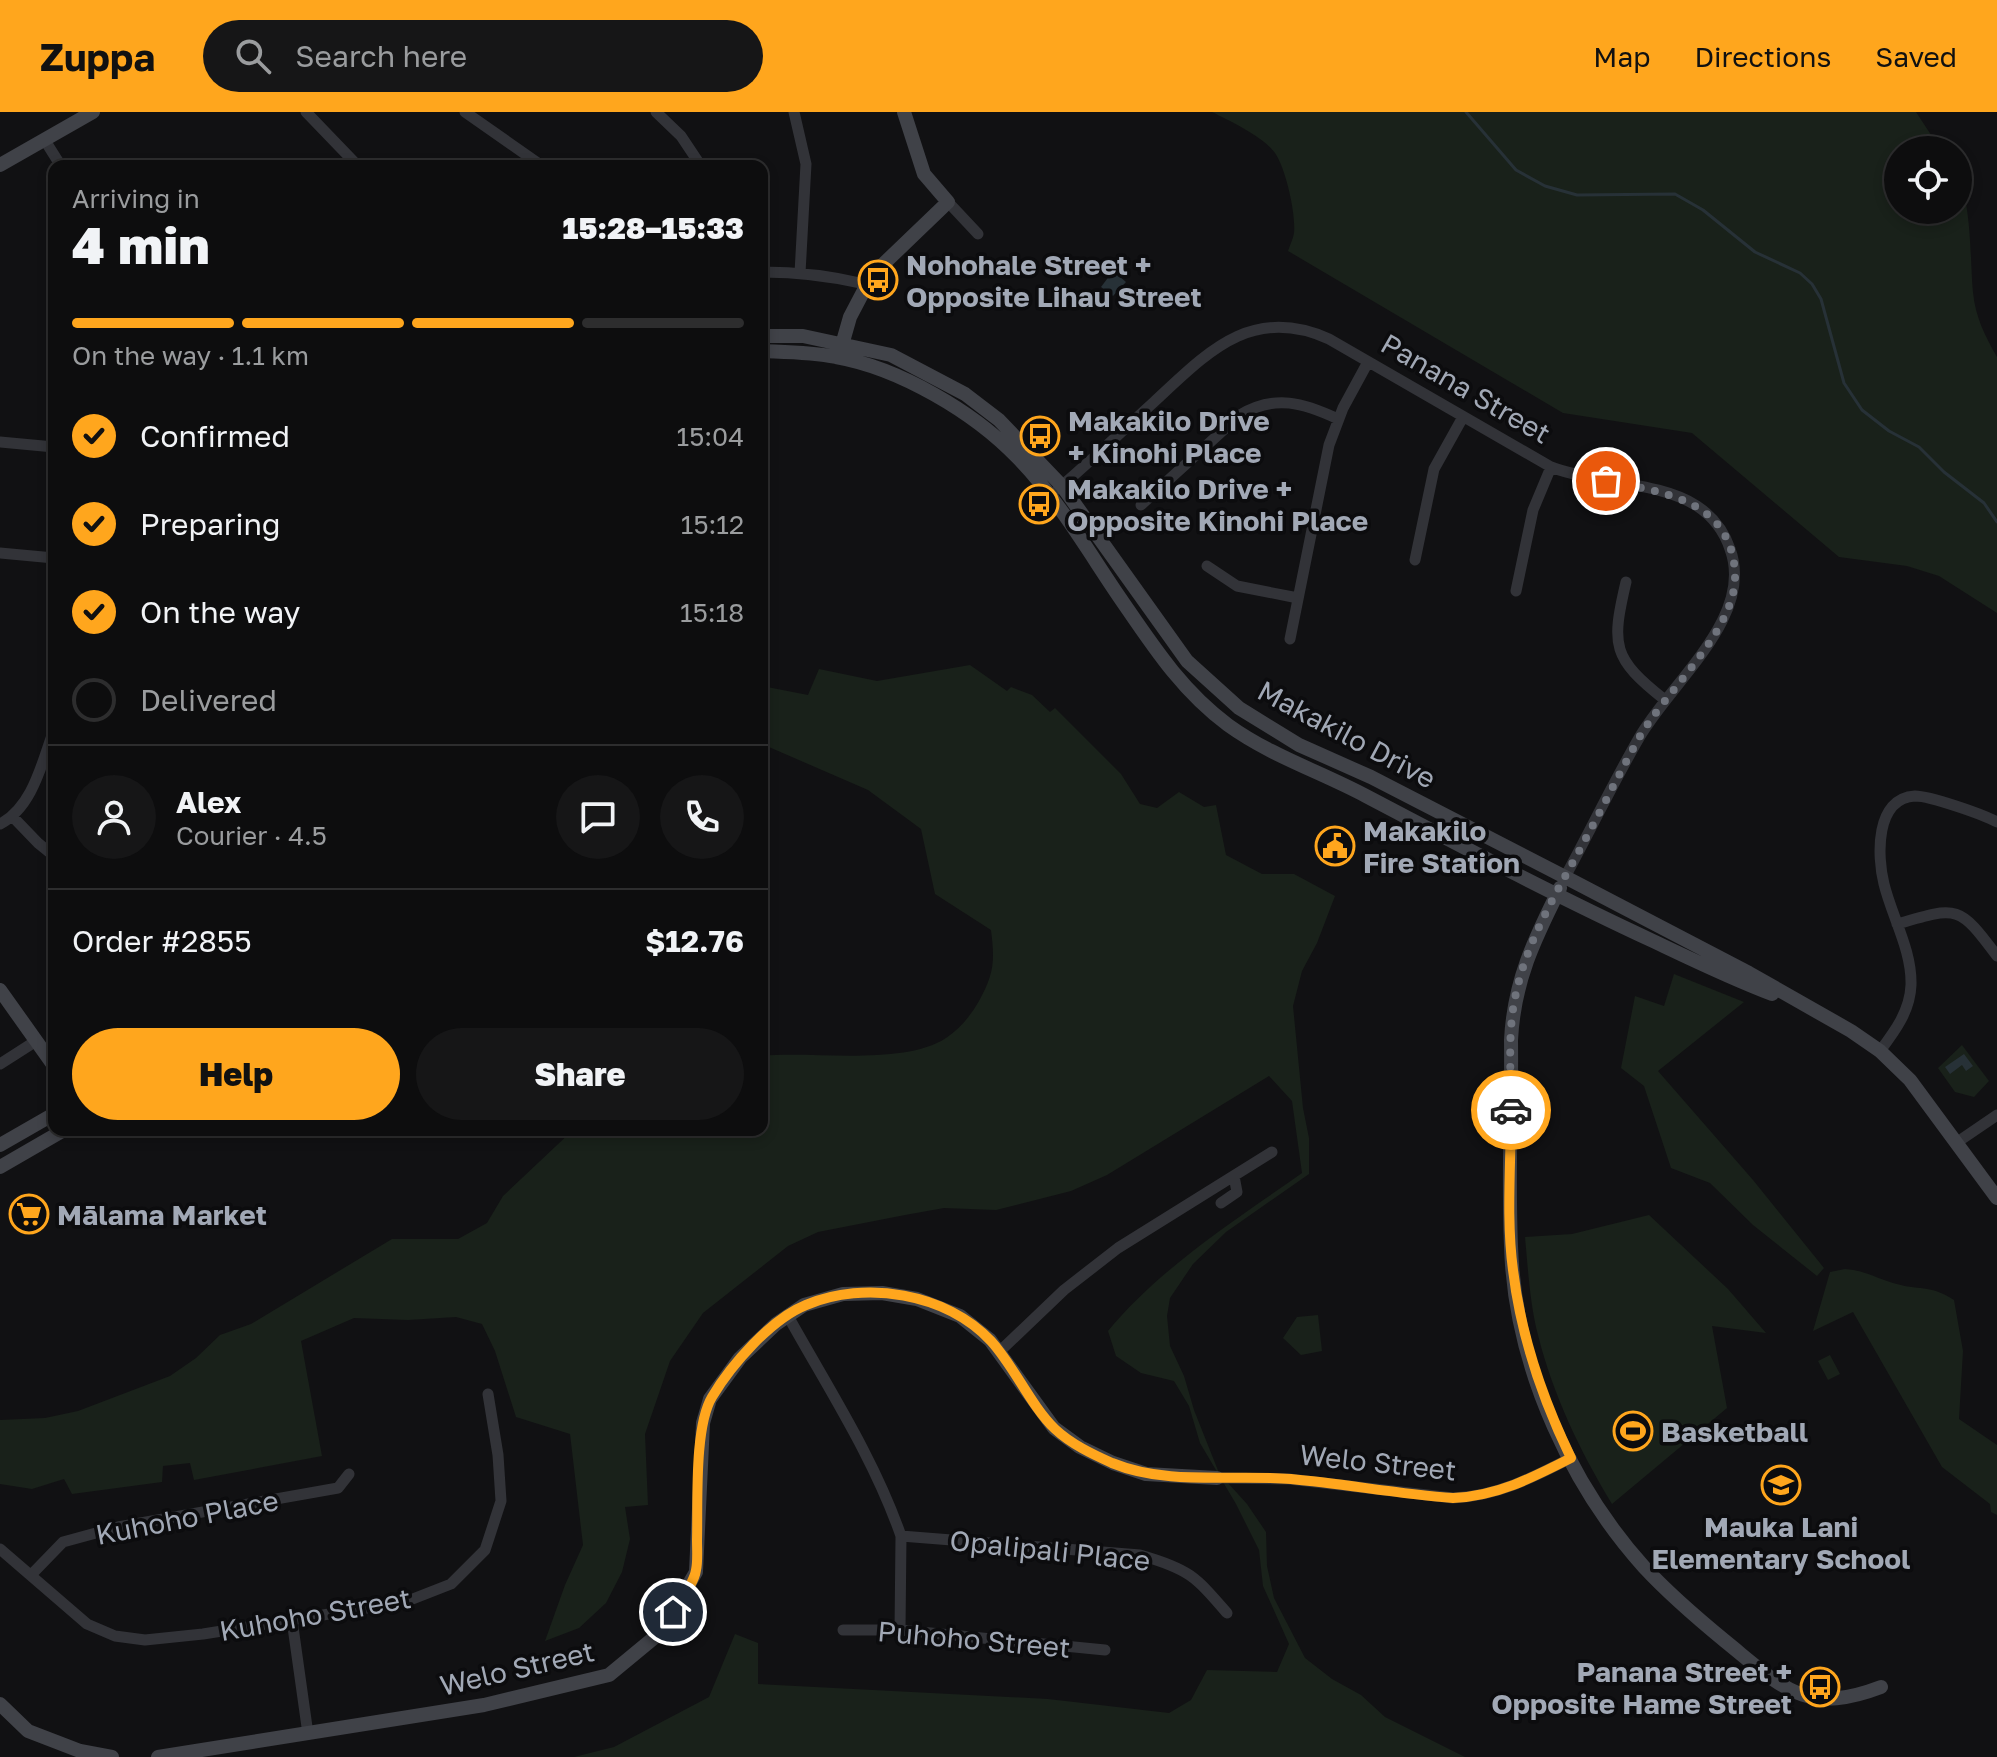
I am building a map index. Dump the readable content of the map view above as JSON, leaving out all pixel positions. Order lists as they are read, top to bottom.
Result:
{
  "streets": {
    "street": [
      "Panana Street",
      "Makakilo Drive",
      "Welo Street",
      "Kuhoho Place",
      "Opalipali Place",
      "Kuhoho Street",
      "Puhoho Street"
    ]
  },
  "crossings": [
    ["Panana Street", "Makakilo Drive"],
    ["Panana Street", "Welo Street"],
    ["Kuhoho Place", "Kuhoho Street"]
  ],
  "places": {
    "bus stop": [
      "Nohohale Street + Opposite Lihau Street",
      "Makakilo Drive + Kinohi Place",
      "Makakilo Drive + Opposite Kinohi Place",
      "Panana Street + Opposite Hame Street"
    ],
    "public building": ["Makakilo Fire Station"],
    "supermarket": ["Mālama Market"],
    "sports": ["Basketball"],
    "school or university": ["Mauka Lani Elementary School"]
  },
  "page": {
    "header": "Zuppa",
    "search": "Search here",
    "nav": ["Map", "Directions", "Saved"],
    "heading": ["4 min", "Arriving in", "15:28–15:33"],
    "panel": [
      "Alex",
      "Courier · 4.5",
      "Order #2855",
      "$12.76"
    ],
    "bar": "On the way · 1.1 km",
    "list": [
      ["Confirmed", "15:04"],
      ["Preparing", "15:12"],
      ["On the way", "15:18"],
      "Delivered"
    ],
    "buttons": ["Help", "Share"]
  }
}
